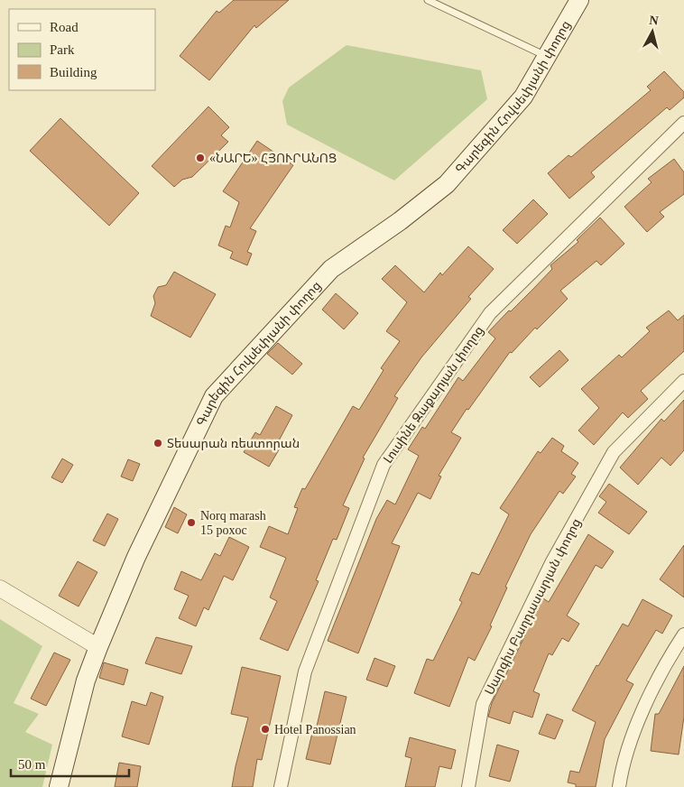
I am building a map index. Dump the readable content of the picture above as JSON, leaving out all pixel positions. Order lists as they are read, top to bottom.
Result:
{
  "streets": {
    "main road": ["Գարեգին Հովսեփյանի փողոց"],
    "street": ["Լուսինե Զաքարյան փողոց", "Սարգիս Բաղդասարյան փողոց"]
  },
  "places": [
    "«ՆԱՐԵ» ՀՅՈՒՐԱՆՈՑ",
    "Տեսարան ռեստորան",
    "Norq marash 15 poxoc",
    "Hotel Panossian"
  ],
  "legend": ["Road", "Park", "Building"],
  "scale_bar": "50 m",
  "north": "top"
}
